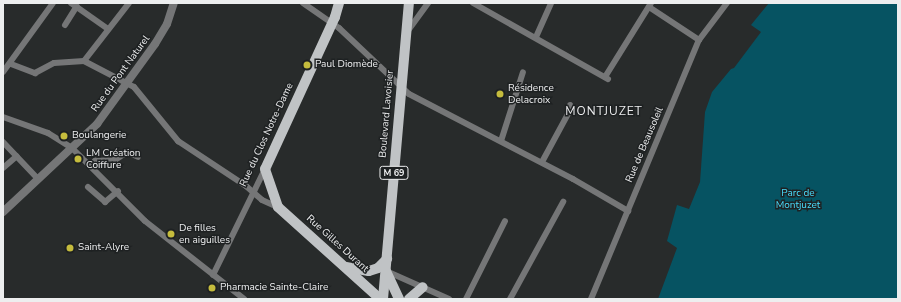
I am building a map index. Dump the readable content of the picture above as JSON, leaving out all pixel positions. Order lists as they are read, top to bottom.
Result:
{
  "streets": {
    "main road": [
      "Boulevard Lavoisier",
      "Rue du Clos Notre-Dame",
      "M 69",
      "Rue Gilles Durant"
    ],
    "street": ["Rue du Pont Naturel", "Rue de Beausoleil"]
  },
  "crossings": [
    ["Rue du Pont Naturel", "Rue Gilles Durant"],
    ["Rue du Clos Notre-Dame", "Rue Gilles Durant"]
  ],
  "districts": ["MONTJUZET"],
  "parks": ["Parc de Montjuzet"],
  "places": [
    "Paul Diomède",
    "Résidence Delacroix",
    "Boulangerie",
    "LM Création Coiffure",
    "De filles en aiguilles",
    "Saint-Alyre",
    "Pharmacie Sainte-Claire"
  ]
}
